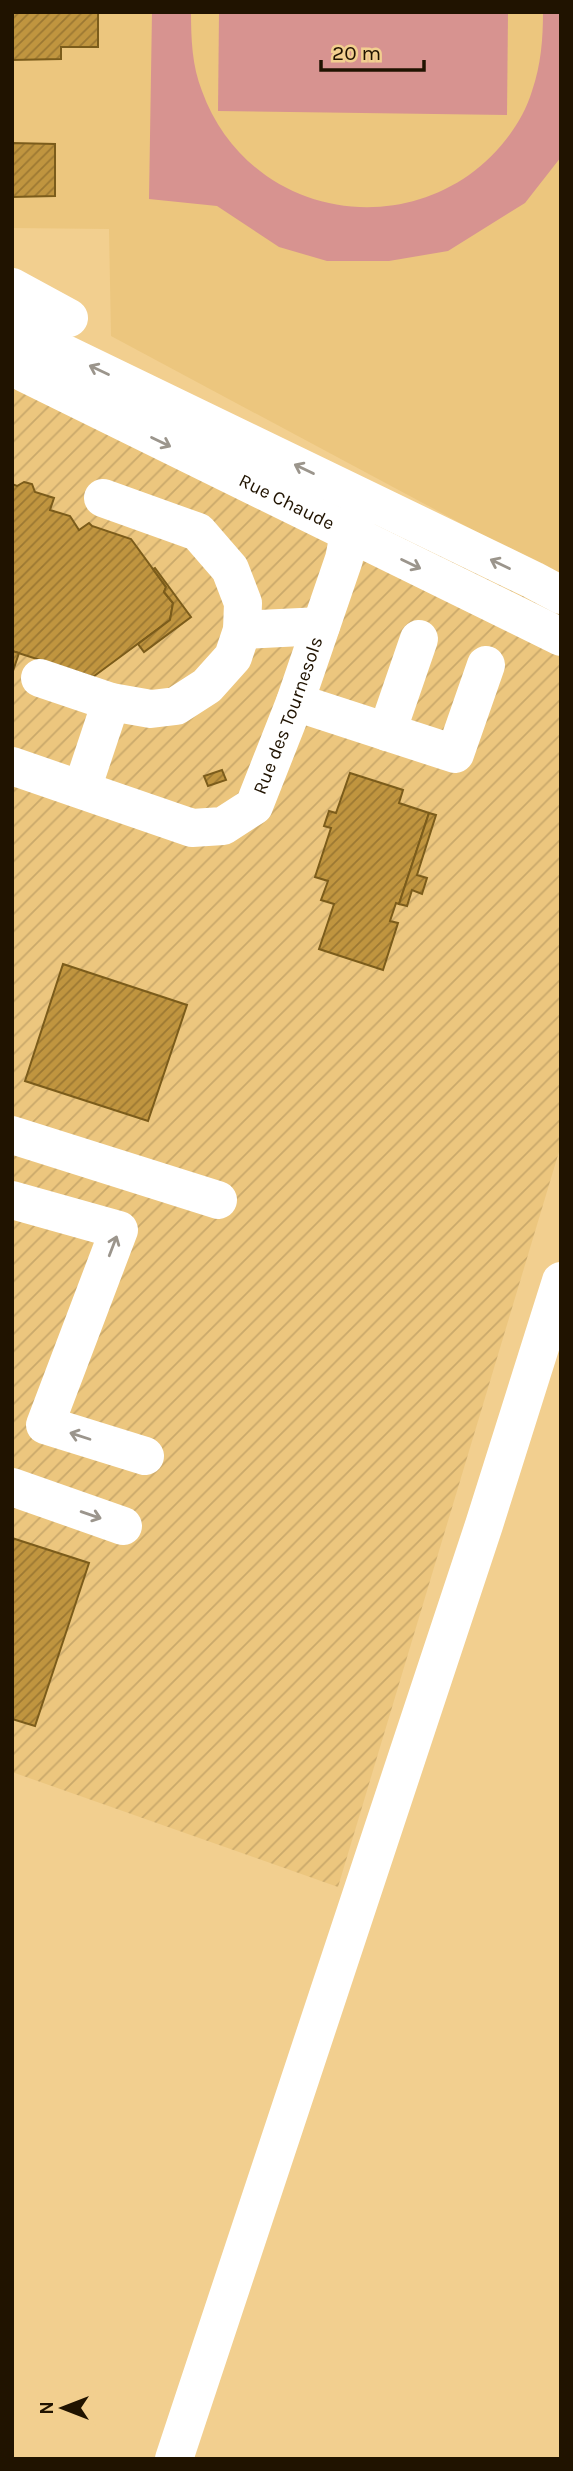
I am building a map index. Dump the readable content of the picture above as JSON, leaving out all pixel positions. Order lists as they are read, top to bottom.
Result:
{
  "streets": {
    "street": ["Rue Chaude", "Rue des Tournesols"]
  },
  "crossings": [
    ["Rue Chaude", "Rue des Tournesols"]
  ],
  "scale_bar": "20 m",
  "north": "left"
}
